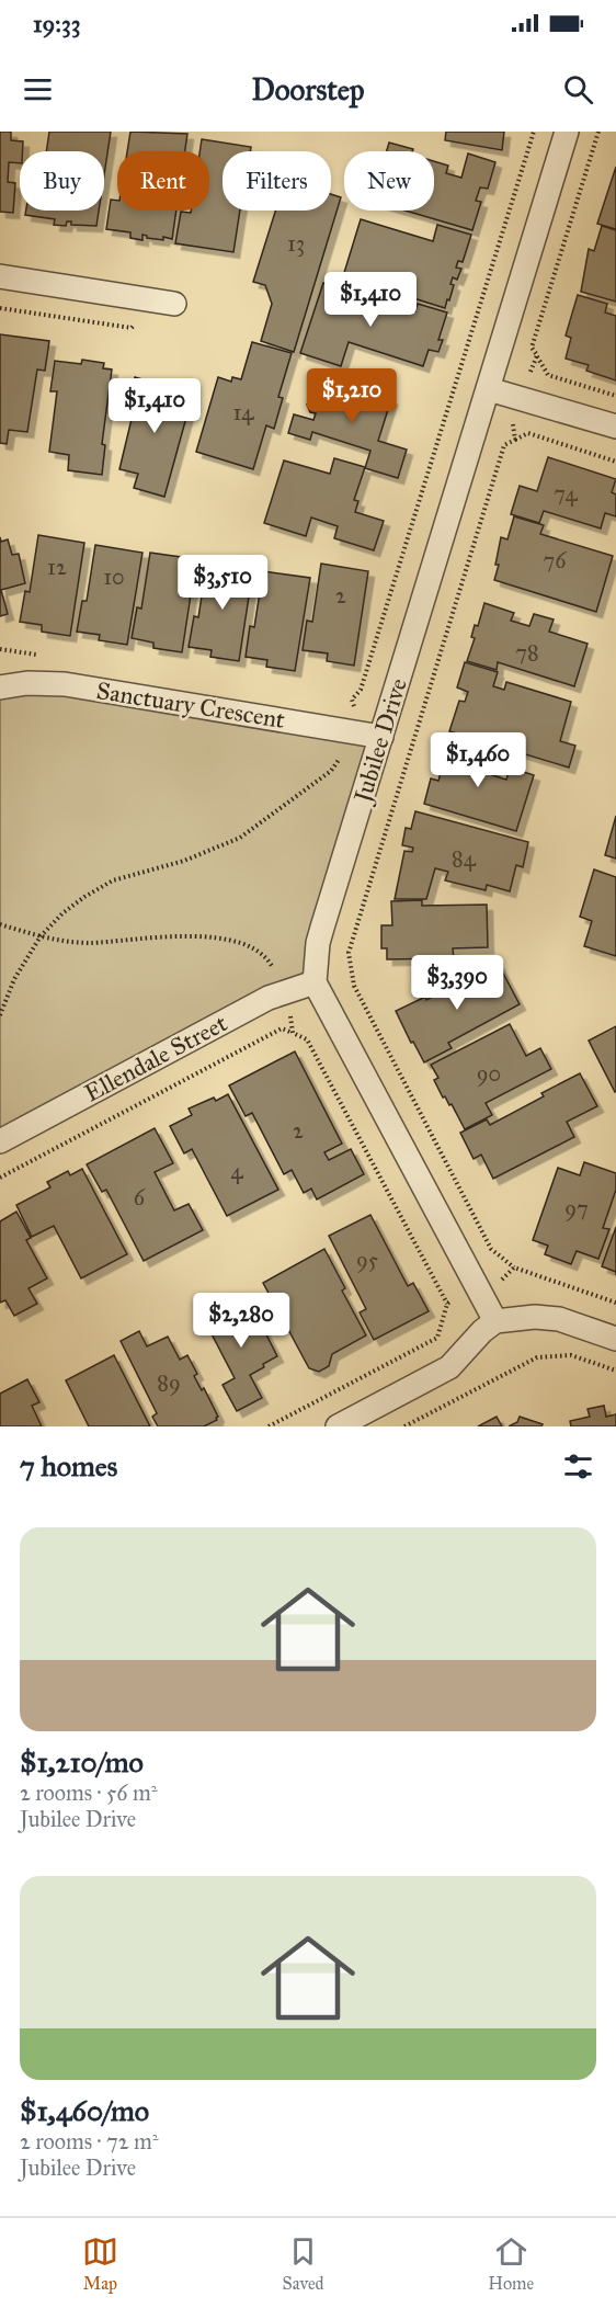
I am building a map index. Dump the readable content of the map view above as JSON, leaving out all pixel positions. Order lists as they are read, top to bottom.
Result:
{
  "streets": {
    "street": ["Sanctuary Crescent", "Jubilee Drive", "Ellendale Street"]
  },
  "crossings": [
    ["Sanctuary Crescent", "Jubilee Drive"],
    ["Jubilee Drive", "Ellendale Street"]
  ],
  "house_numbers": [
    "13",
    "14",
    "74",
    "76",
    "12",
    "10",
    "2",
    "78",
    "84",
    "90",
    "2",
    "4",
    "6",
    "97",
    "95",
    "89"
  ],
  "page": {
    "status": "19:33",
    "header": "Doorstep",
    "chip": [
      "Buy",
      "Rent",
      "Filters",
      "New"
    ],
    "price": [
      "$1,410",
      "$1,210",
      "$1,410",
      "$3,510",
      "$1,460",
      "$3,390",
      "$2,280"
    ],
    "heading": "7 homes",
    "list": [
      {
        "name": "$1,210/mo",
        "note": "2 rooms · 56 m² · Jubilee Drive"
      },
      {
        "name": "$1,460/mo",
        "note": "2 rooms · 72 m² · Jubilee Drive"
      }
    ],
    "tabs": ["Map", "Saved", "Home"]
  }
}
